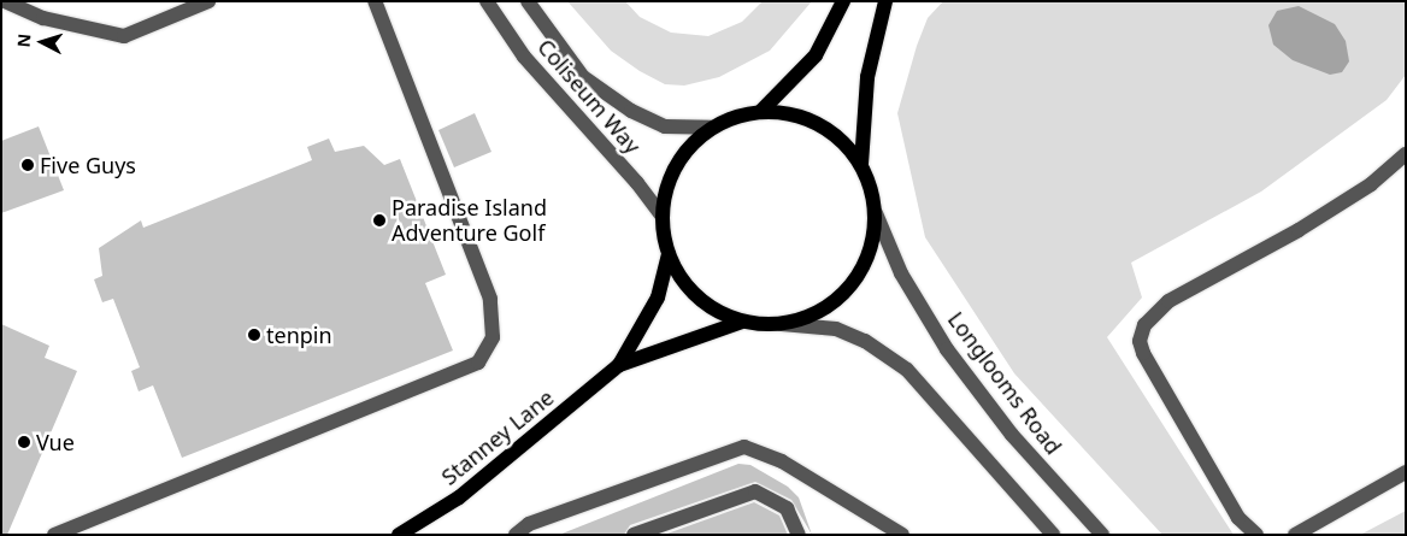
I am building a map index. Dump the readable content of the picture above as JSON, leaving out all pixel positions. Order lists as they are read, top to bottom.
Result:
{
  "streets": {
    "main road": ["Stanney Lane"],
    "street": ["Coliseum Way", "Longlooms Road"]
  },
  "crossings": [
    ["Coliseum Way", "Longlooms Road"],
    ["Coliseum Way", "Stanney Lane"],
    ["Longlooms Road", "Stanney Lane"]
  ],
  "places": [
    "Five Guys",
    "Paradise Island Adventure Golf",
    "tenpin",
    "Vue"
  ],
  "north": "left"
}
